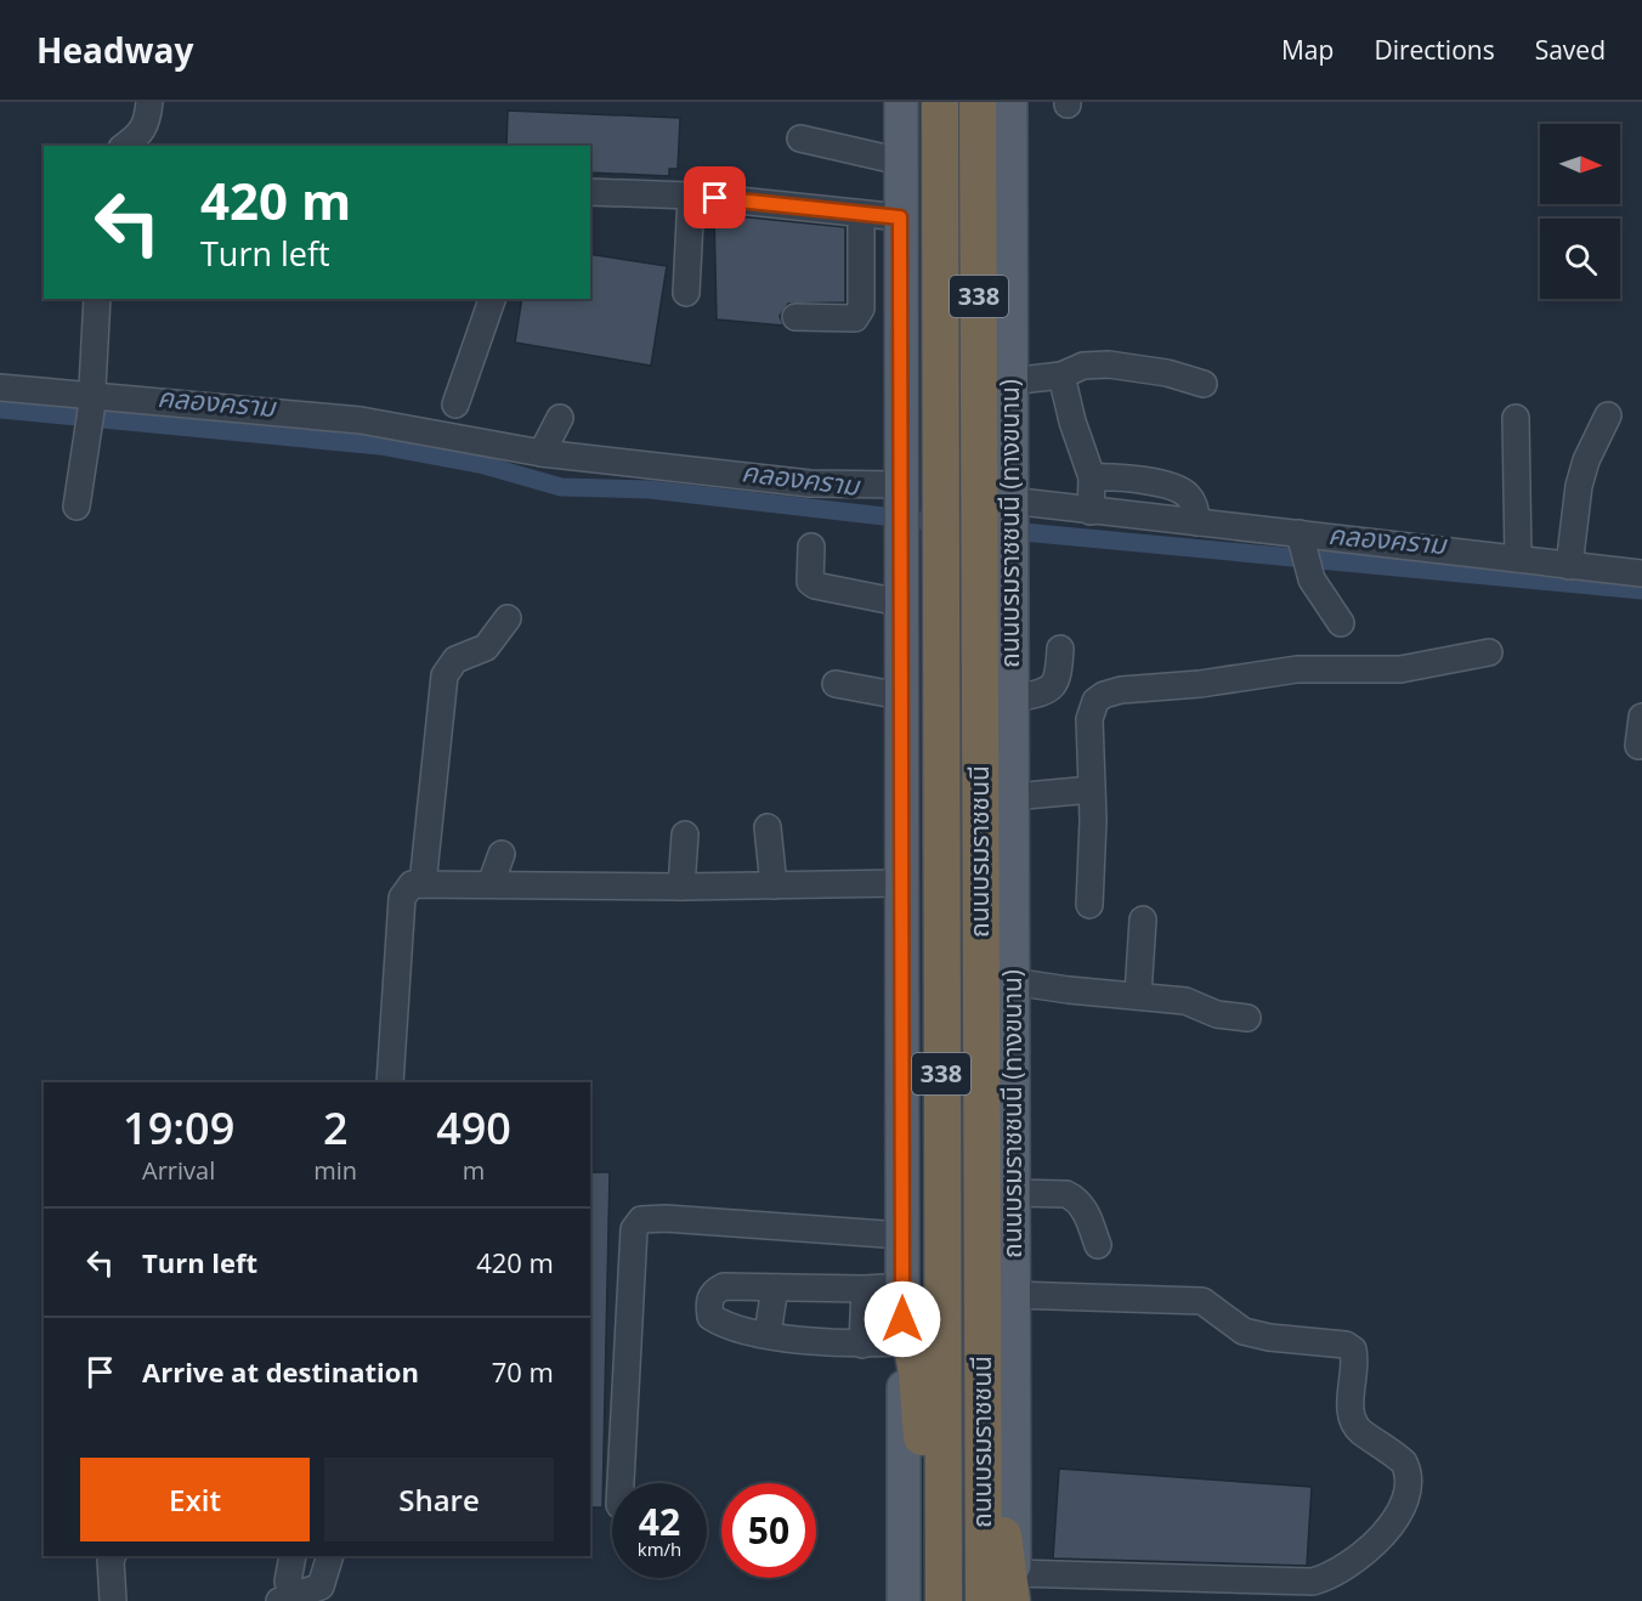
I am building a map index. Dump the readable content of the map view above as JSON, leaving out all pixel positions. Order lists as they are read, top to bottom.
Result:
{
  "streets": {
    "highway": ["338", "ถนนบรมราชชนนี"],
    "main road": ["ถนนบรมราชชนนี (ทางขนาน)"]
  },
  "crossings": [
    ["ถนนบรมราชชนนี (ทางขนาน)", "ถนนบรมราชชนนี"]
  ],
  "water": ["คลองคราม"],
  "north": "right",
  "page": {
    "header": "Headway",
    "nav": ["Map", "Directions", "Saved"],
    "turn": ["420 m", "Turn left"],
    "eta": [
      "19:09",
      "Arrival",
      "2",
      "min",
      "490",
      "m"
    ],
    "list": [
      {
        "name": "Turn left",
        "value": "420 m"
      },
      {
        "name": "Arrive at destination",
        "value": "70 m"
      }
    ],
    "buttons": ["Exit", "Share"],
    "speed": "42 km/h",
    "limit": "50"
  }
}
